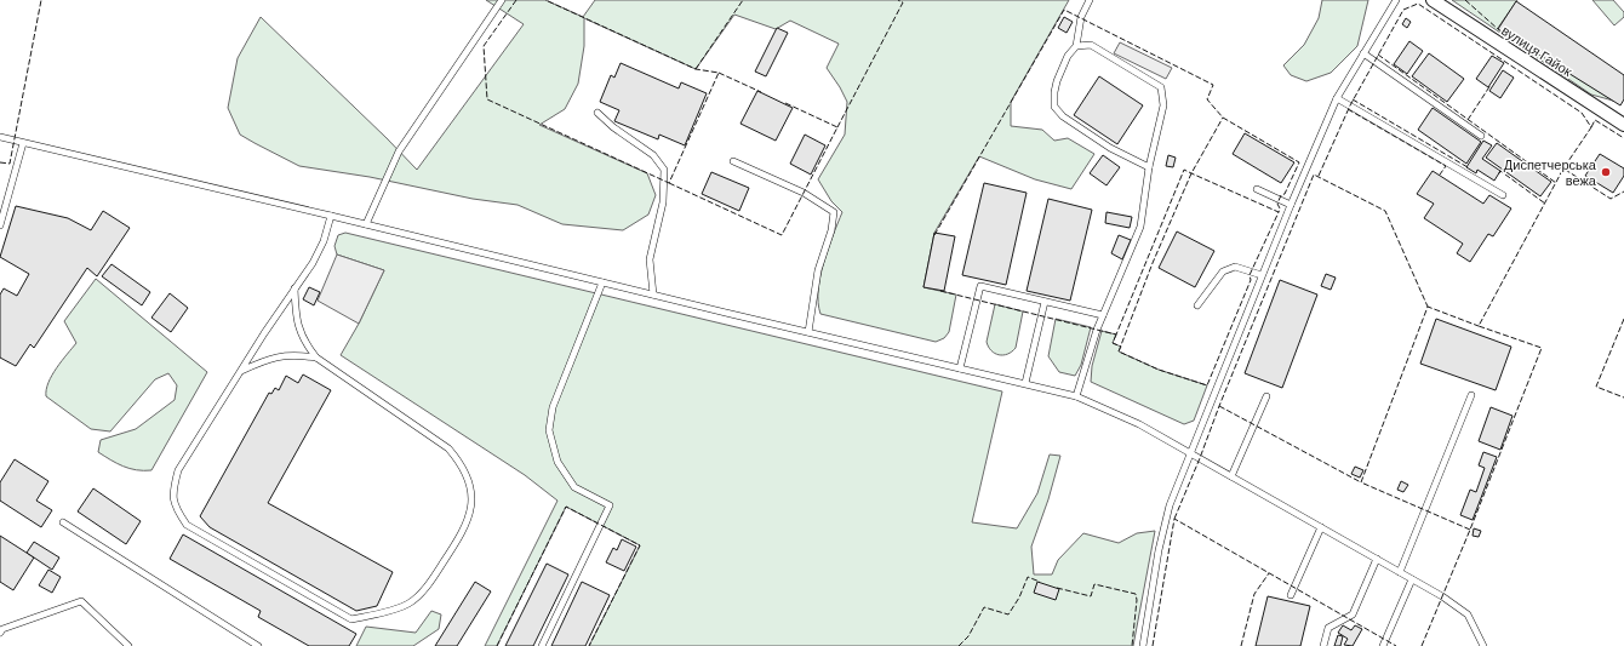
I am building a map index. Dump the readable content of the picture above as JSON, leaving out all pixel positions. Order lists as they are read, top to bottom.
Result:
{
  "streets": {
    "street": ["вулиця Гайок"]
  },
  "places": ["Диспетчерська вежа"]
}
